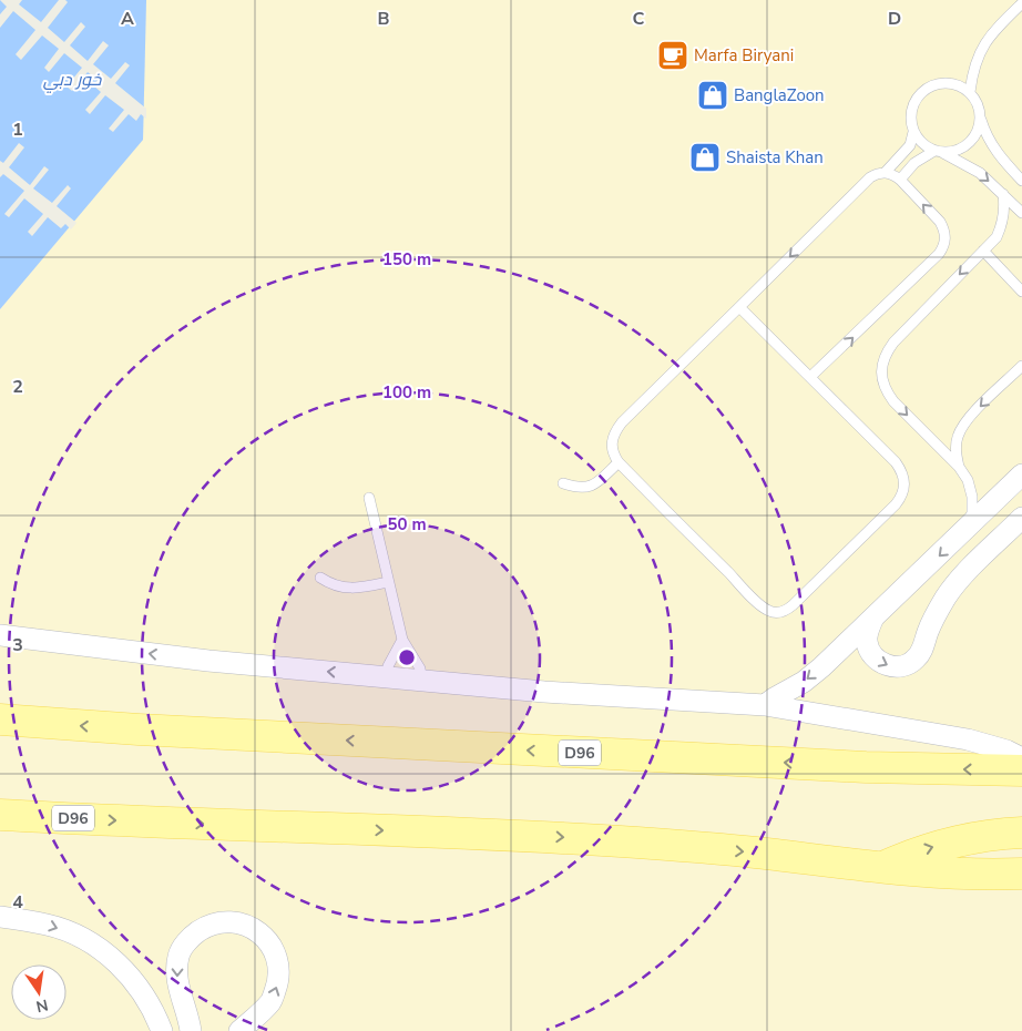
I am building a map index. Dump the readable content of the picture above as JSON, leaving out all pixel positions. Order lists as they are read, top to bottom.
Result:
{
  "streets": {
    "main road": ["D96"]
  },
  "water": ["خور دبي"],
  "places": {
    "cafe": ["Marfa Biryani"],
    "shop": ["BanglaZoon", "Shaista Khan"]
  },
  "north": "bottom",
  "grid": {
    "columns": [
      "A",
      "B",
      "C",
      "D"
    ],
    "rows": [
      "1",
      "2",
      "3",
      "4"
    ]
  },
  "rings": ["150 m", "100 m", "50 m"]
}
